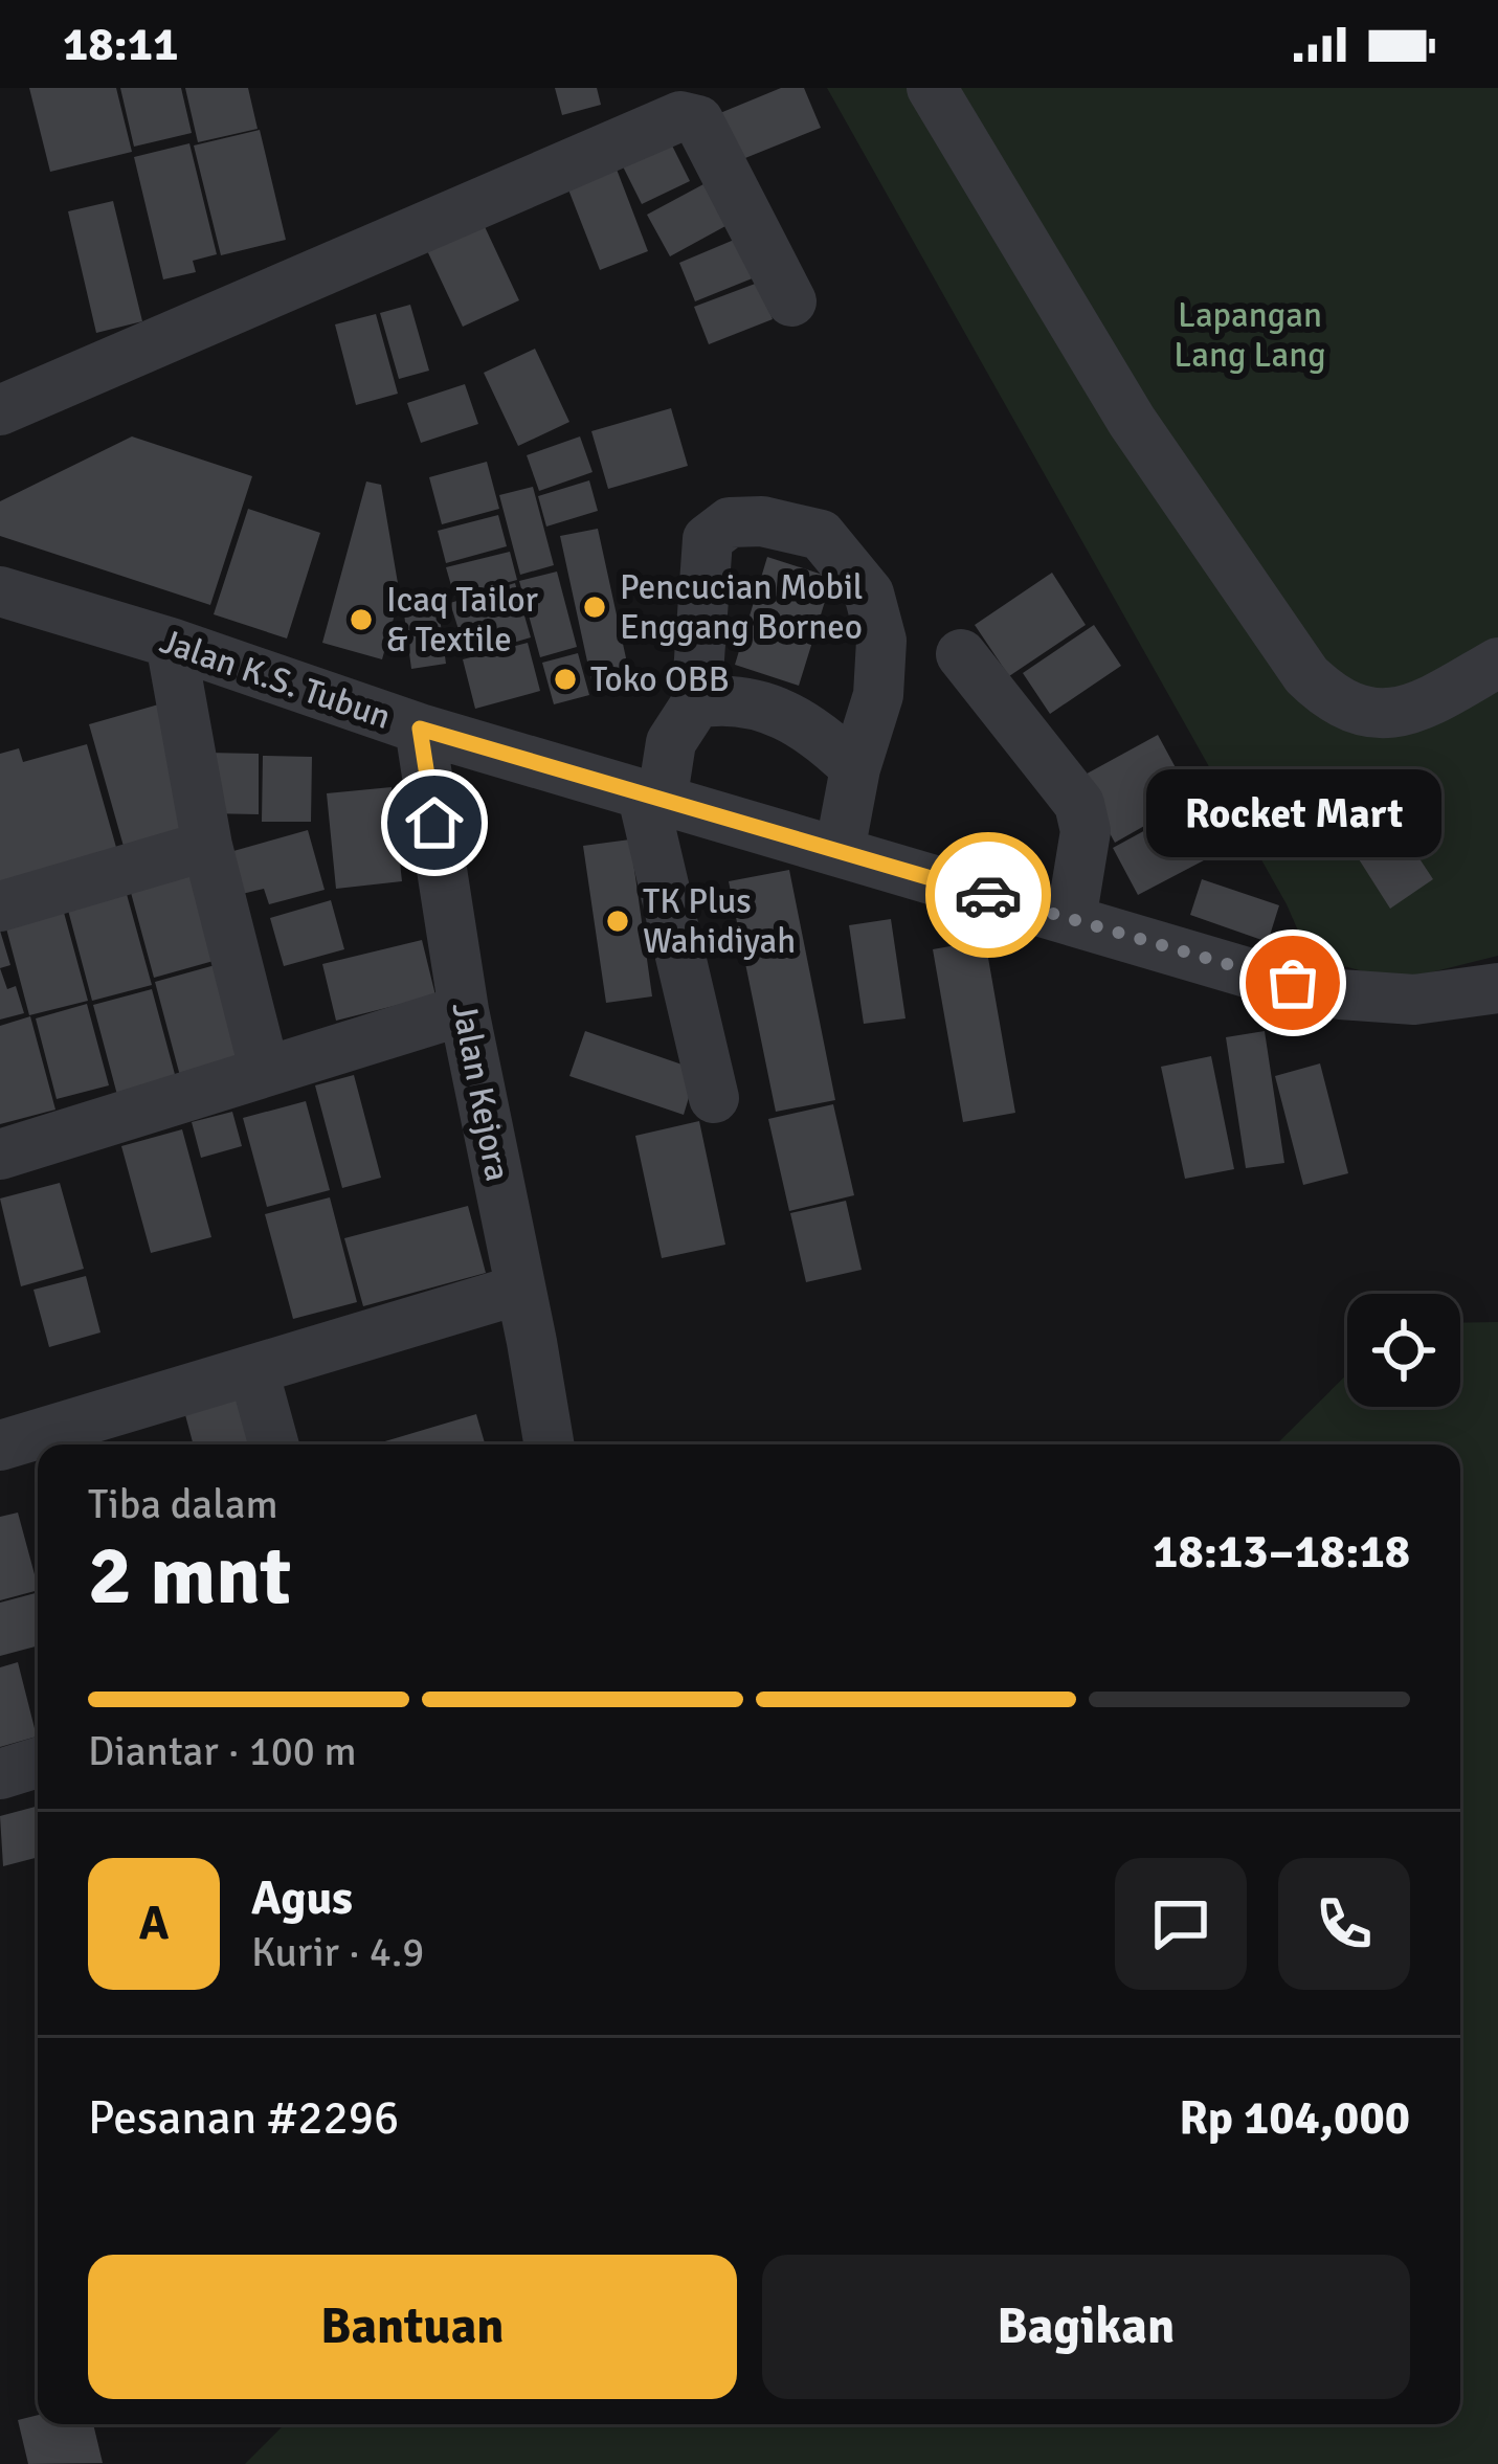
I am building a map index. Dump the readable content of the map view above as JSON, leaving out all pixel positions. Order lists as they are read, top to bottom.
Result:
{
  "streets": {
    "street": ["Jalan K.S. Tubun", "Jalan Kejora"]
  },
  "crossings": [
    ["Jalan K.S. Tubun", "Jalan Kejora"]
  ],
  "parks": ["Lapangan Lang Lang"],
  "places": [
    "Pencucian Mobil Enggang Borneo",
    "Icaq Tailor & Textile",
    "Toko OBB",
    "TK Plus Wahidiyah",
    "Rocket Mart"
  ],
  "page": {
    "status": "18:11",
    "bubble": "Rocket Mart",
    "heading": ["2 mnt", "Tiba dalam", "18:13–18:18"],
    "panel": [
      "Agus",
      "Kurir · 4.9",
      "Pesanan #2296",
      "Rp 104,000"
    ],
    "bar": "Diantar · 100 m",
    "round": "A",
    "buttons": ["Bantuan", "Bagikan"]
  }
}
